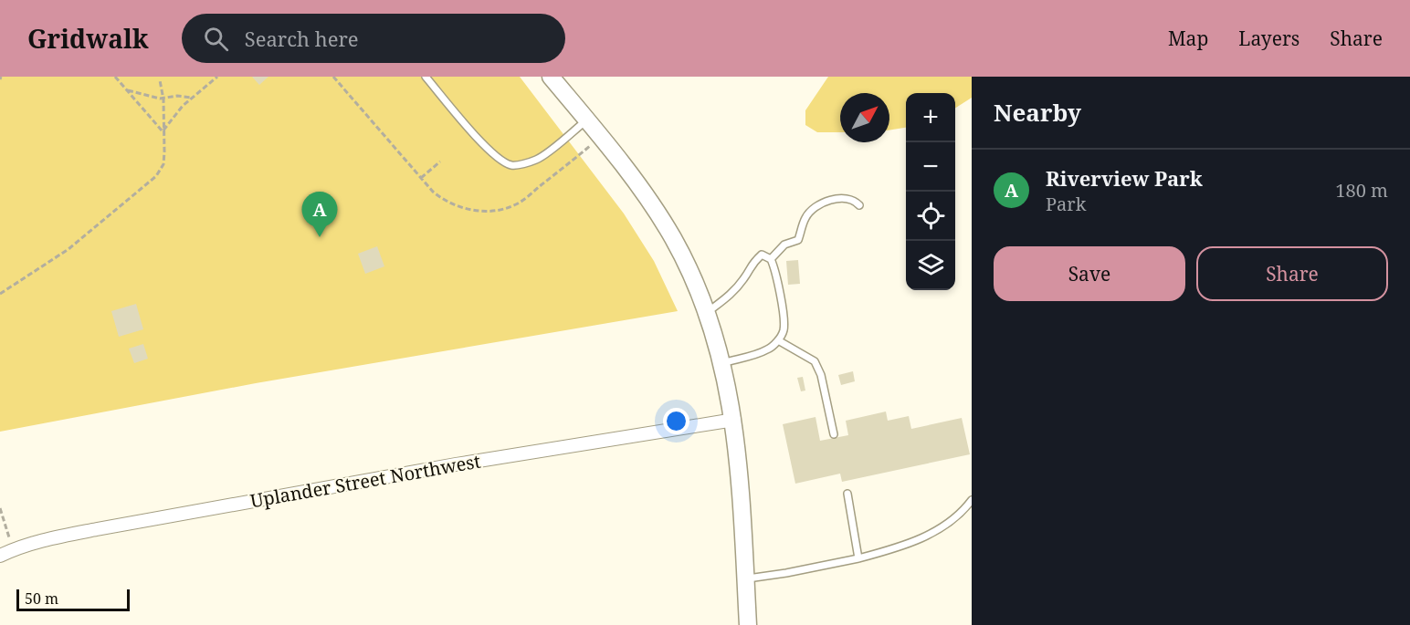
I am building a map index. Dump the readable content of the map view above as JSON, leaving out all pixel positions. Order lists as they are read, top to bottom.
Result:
{
  "streets": {
    "street": ["Uplander Street Northwest"]
  },
  "scale_bar": "50 m",
  "north": "top right",
  "page": {
    "header": "Gridwalk",
    "search": "Search here",
    "nav": ["Map", "Layers", "Share"],
    "heading": "Nearby",
    "map_buttons": ["+", "−"],
    "list": [
      {
        "mark": "A",
        "name": "Riverview Park",
        "note": "Park",
        "value": "180 m"
      }
    ],
    "pins": "A",
    "buttons": ["Save", "Share"],
    "scale": "50 m"
  }
}
